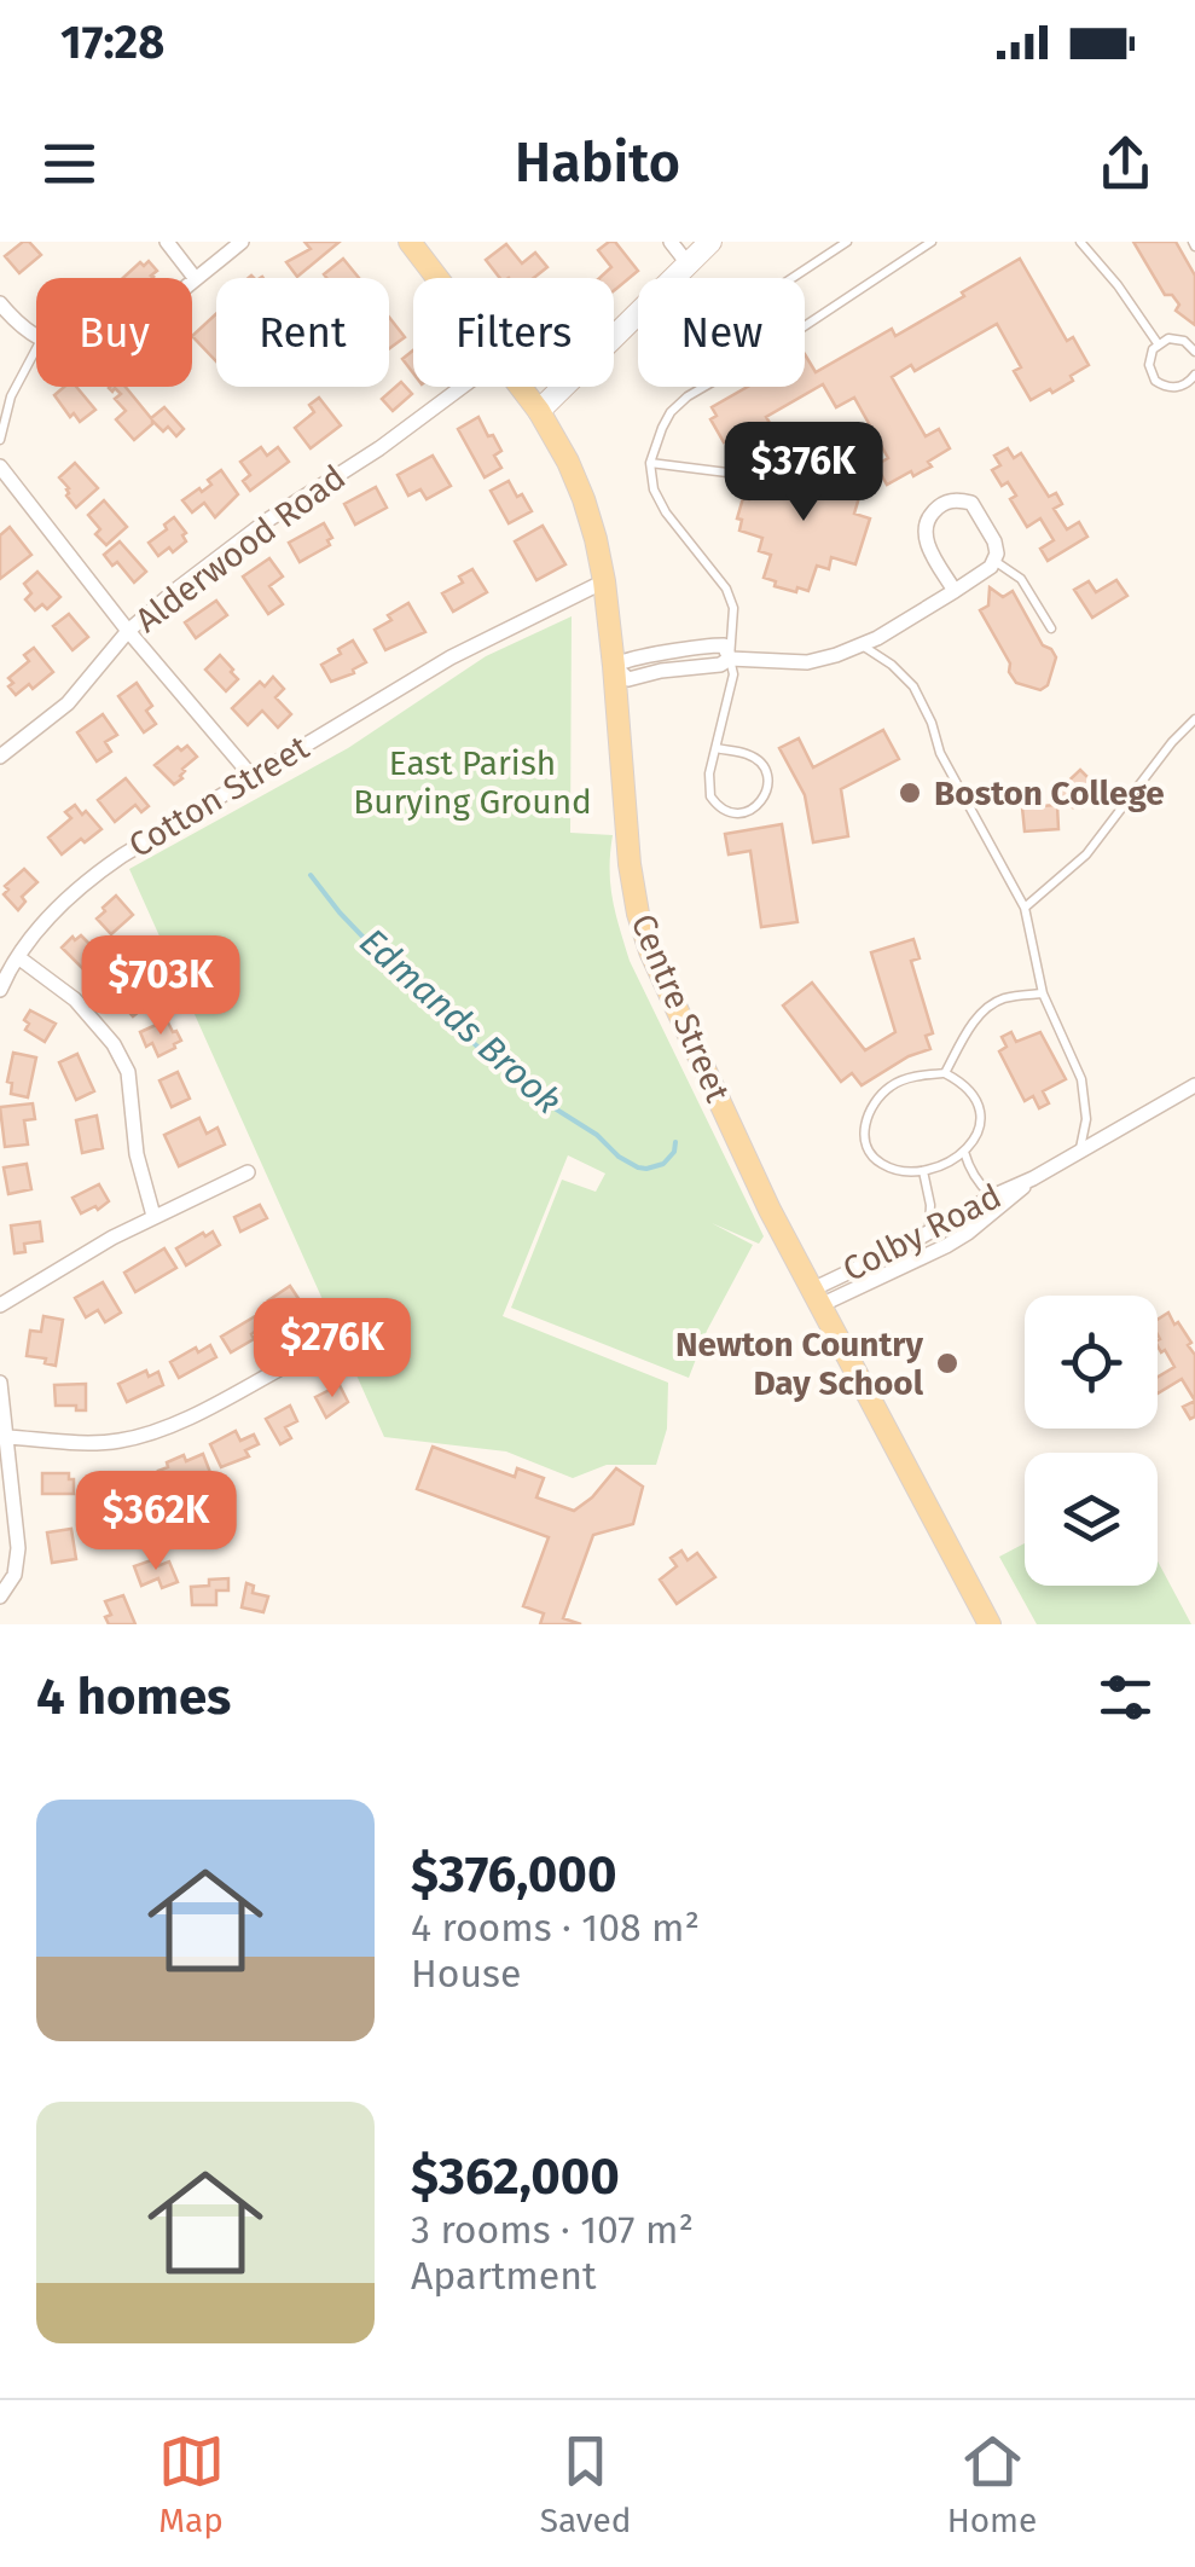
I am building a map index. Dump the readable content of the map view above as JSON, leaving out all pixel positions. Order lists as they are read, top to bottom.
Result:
{
  "streets": {
    "main road": ["Centre Street"],
    "street": ["Alderwood Road", "Cotton Street", "Colby Road"]
  },
  "crossings": [
    ["Cotton Street", "Centre Street"],
    ["Centre Street", "Colby Road"]
  ],
  "water": ["Edmands Brook"],
  "parks": ["East Parish Burying Ground"],
  "places": ["Boston College", "Newton Country Day School"],
  "page": {
    "status": "17:28",
    "header": "Habito",
    "chip": [
      "Buy",
      "Rent",
      "Filters",
      "New"
    ],
    "price": [
      "$376K",
      "$703K",
      "$276K",
      "$362K"
    ],
    "heading": "4 homes",
    "list": [
      {
        "name": "$376,000",
        "note": "4 rooms · 108 m² · House"
      },
      {
        "name": "$362,000",
        "note": "3 rooms · 107 m² · Apartment"
      }
    ],
    "tabs": ["Map", "Saved", "Home"]
  }
}
